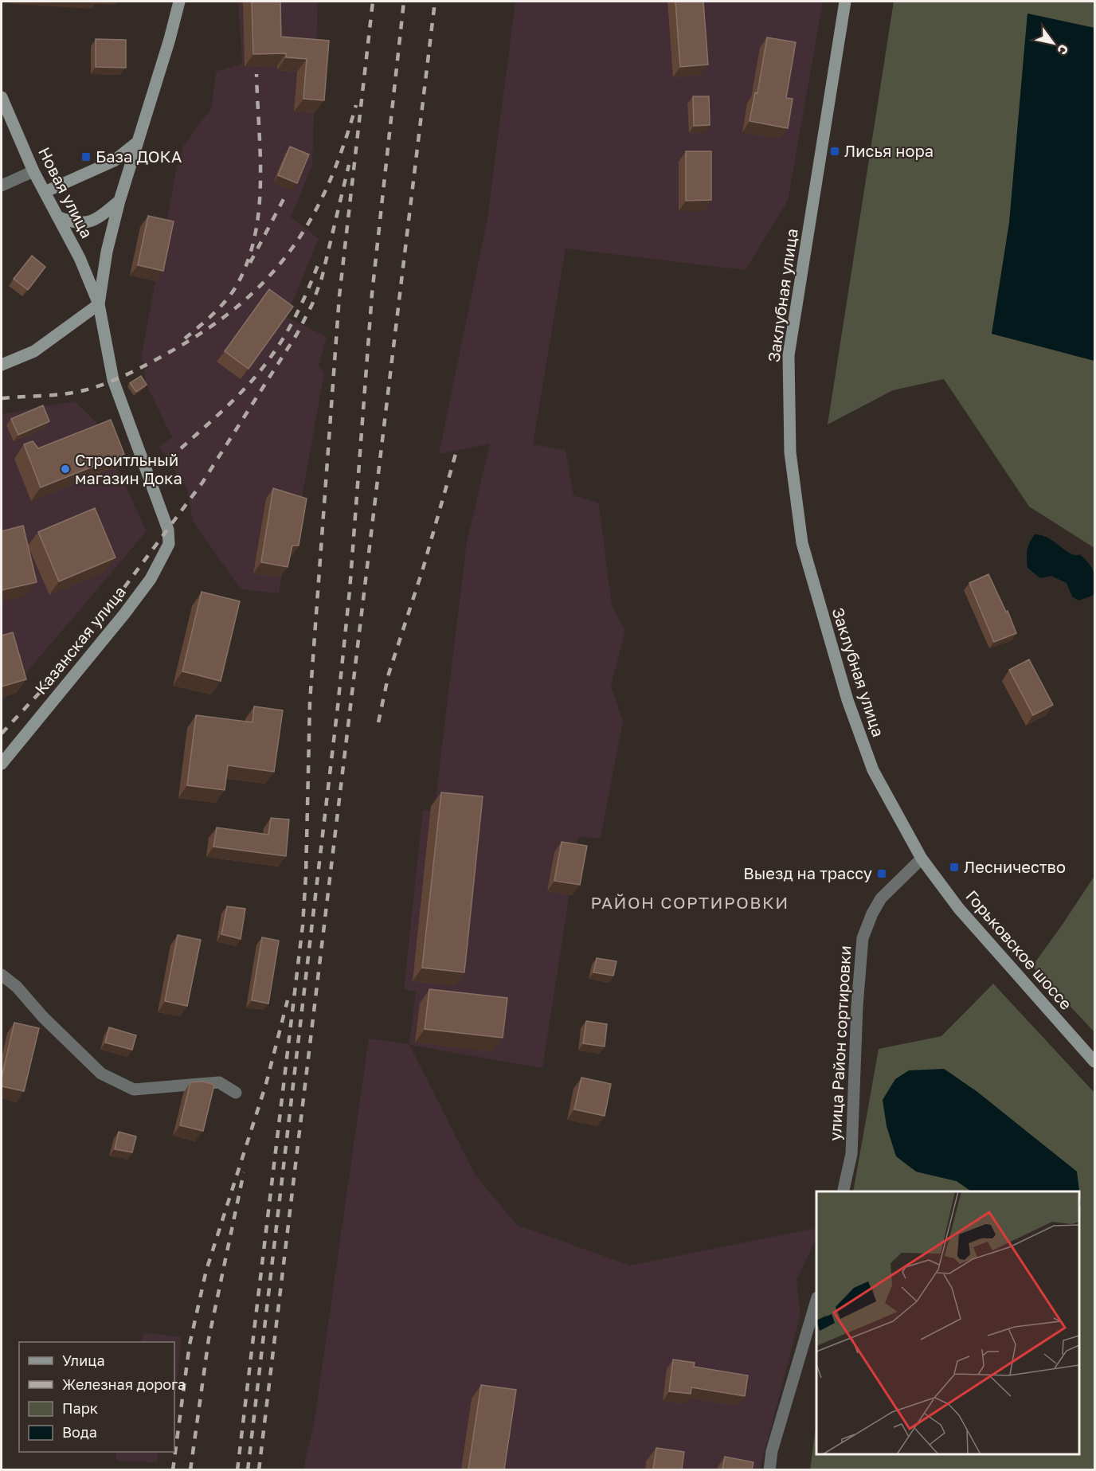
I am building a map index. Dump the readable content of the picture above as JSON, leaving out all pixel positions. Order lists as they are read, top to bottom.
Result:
{
  "streets": {
    "main road": [
      "Новая улица",
      "Заклубная улица",
      "Казанская улица",
      "Горьковское шоссе"
    ],
    "street": ["улица Район сортировки"]
  },
  "crossings": [
    ["Новая улица", "Казанская улица"],
    ["Заклубная улица", "Горьковское шоссе"],
    ["Заклубная улица", "улица Район сортировки"],
    ["Горьковское шоссе", "улица Район сортировки"]
  ],
  "districts": ["РАЙОН СОРТИРОВКИ"],
  "places": {
    "transit": [
      "Лисья нора",
      "База ДОКА",
      "Лесничество",
      "Выезд на трассу"
    ],
    "other": ["Строитльный магазин Дока"]
  },
  "legend": [
    "Улица",
    "Железная дорога",
    "Парк",
    "Вода"
  ],
  "north": "bottom right"
}
